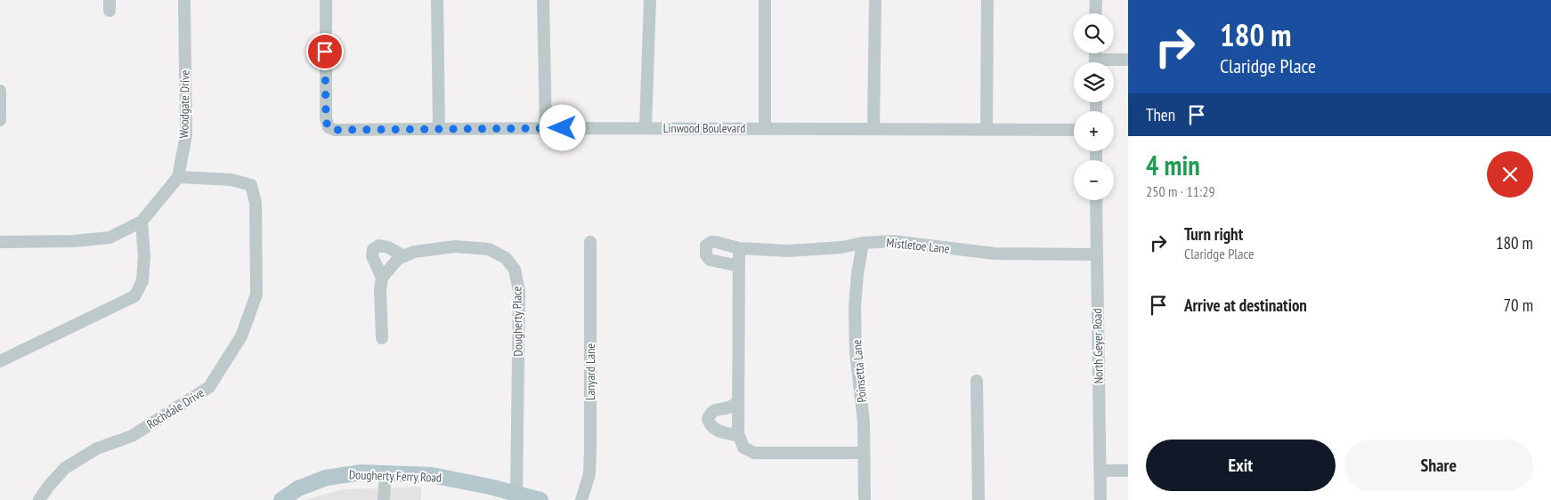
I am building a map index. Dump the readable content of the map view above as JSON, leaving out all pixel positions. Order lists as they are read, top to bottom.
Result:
{
  "streets": {
    "main road": ["Dougherty Ferry Road"],
    "street": [
      "Woodgate Drive",
      "Linwood Boulevard",
      "Mistletoe Lane",
      "Dougherty Place",
      "North Geyer Road",
      "Poinsetta Lane",
      "Lanyard Lane",
      "Rochdale Drive"
    ]
  },
  "crossings": [
    ["Woodgate Drive", "Rochdale Drive"],
    ["Mistletoe Lane", "North Geyer Road"],
    ["Mistletoe Lane", "Poinsetta Lane"],
    ["Dougherty Place", "Dougherty Ferry Road"]
  ],
  "page": {
    "turn": ["180 m", "Claridge Place"],
    "map_buttons": ["+", "−"],
    "then": "Then",
    "heading": ["4 min", "250 m · 11:29"],
    "list": [
      {
        "name": "Turn right",
        "note": "Claridge Place",
        "value": "180 m"
      },
      {
        "name": "Arrive at destination",
        "value": "70 m"
      }
    ],
    "buttons": ["Exit", "Share"]
  }
}
